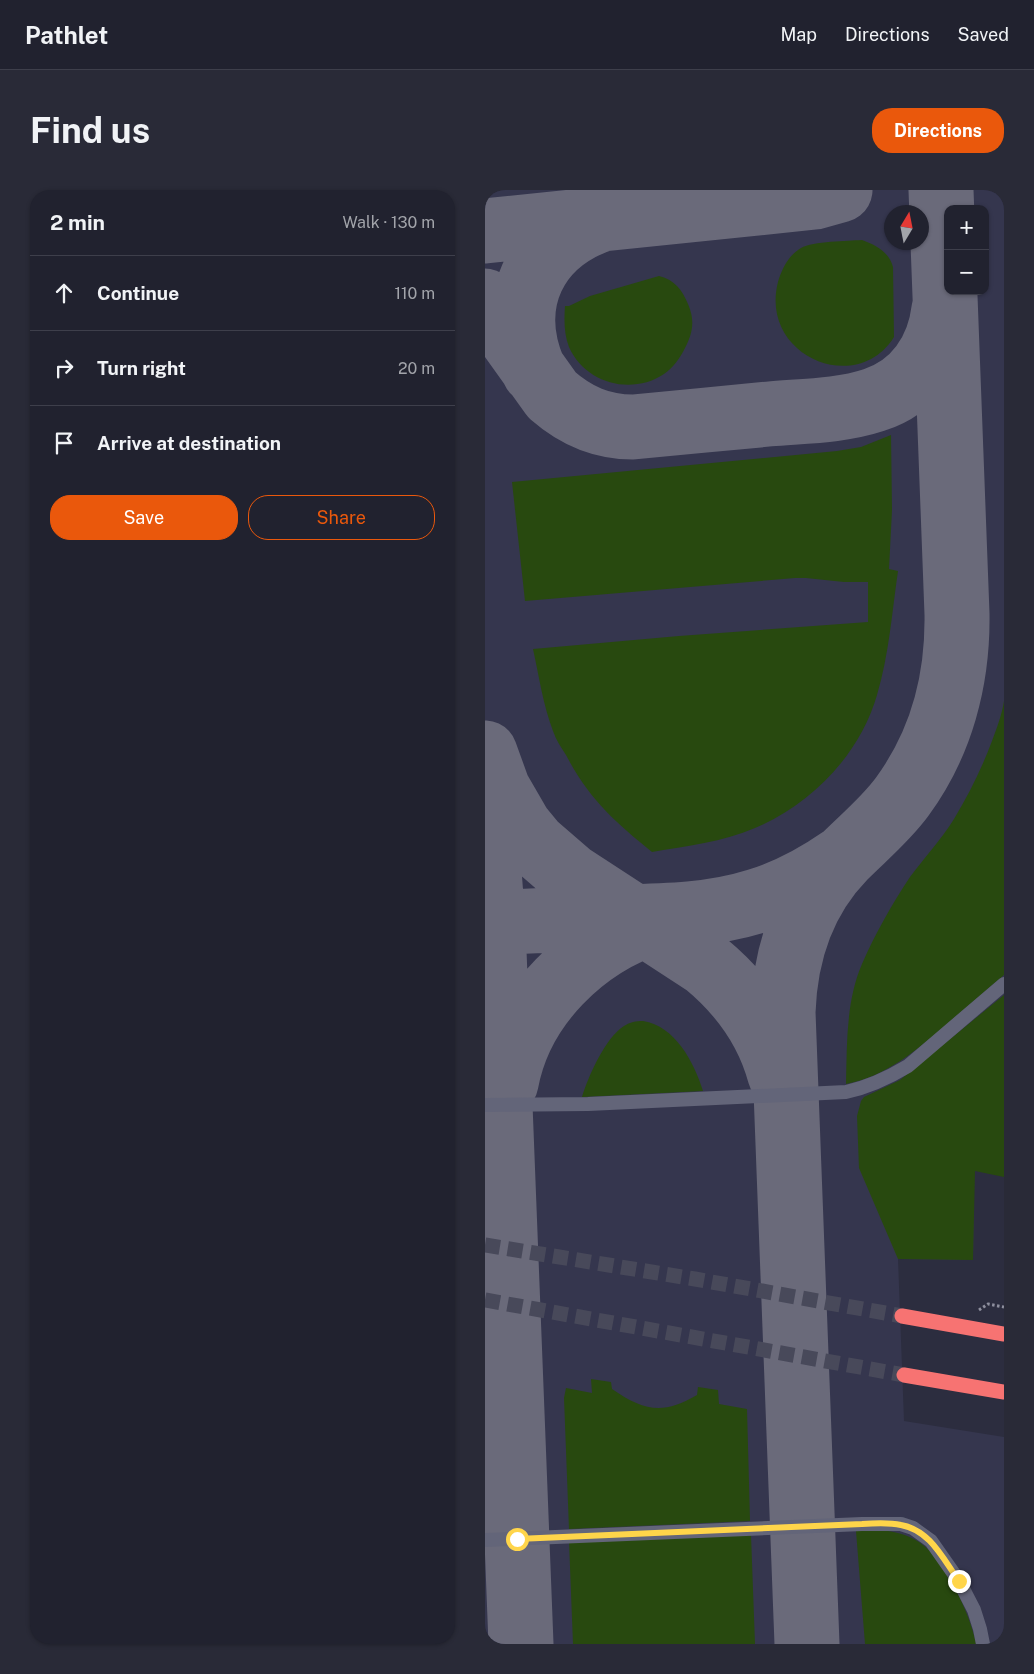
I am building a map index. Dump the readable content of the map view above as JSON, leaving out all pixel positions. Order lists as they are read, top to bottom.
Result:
{
  "north": "top",
  "page": {
    "header": "Pathlet",
    "nav": ["Map", "Directions", "Saved"],
    "buttons": [
      "Directions",
      ["Save", "Share"]
    ],
    "title": "Find us",
    "heading": ["2 min", "Walk · 130 m"],
    "map_buttons": ["+", "−"],
    "list": [
      ["Continue", "110 m"],
      ["Turn right", "20 m"],
      "Arrive at destination"
    ]
  }
}
